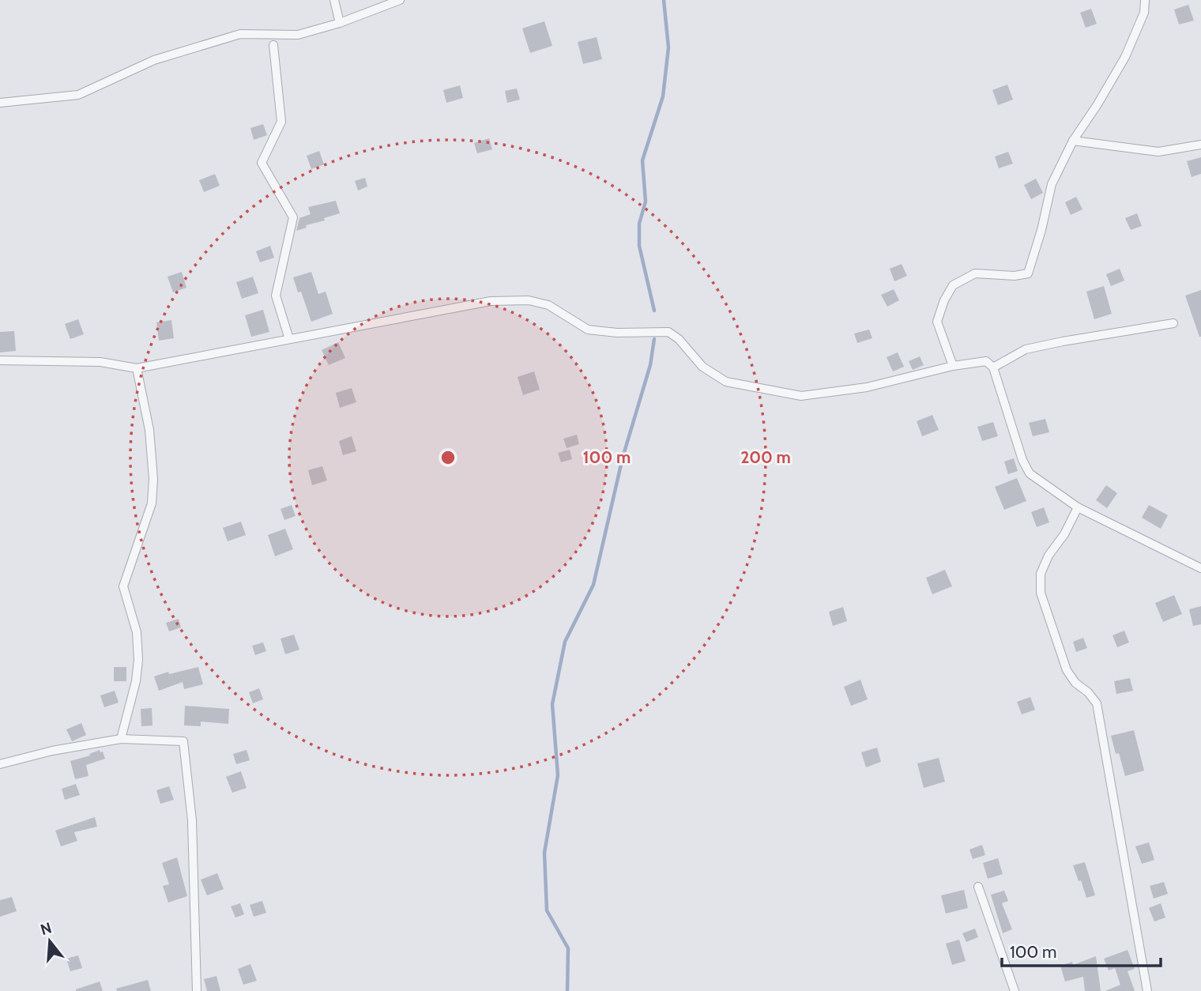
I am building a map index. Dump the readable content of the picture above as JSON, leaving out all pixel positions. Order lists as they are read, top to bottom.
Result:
{
  "scale_bar": "100 m",
  "north": "top",
  "rings": ["100 m", "200 m"]
}
